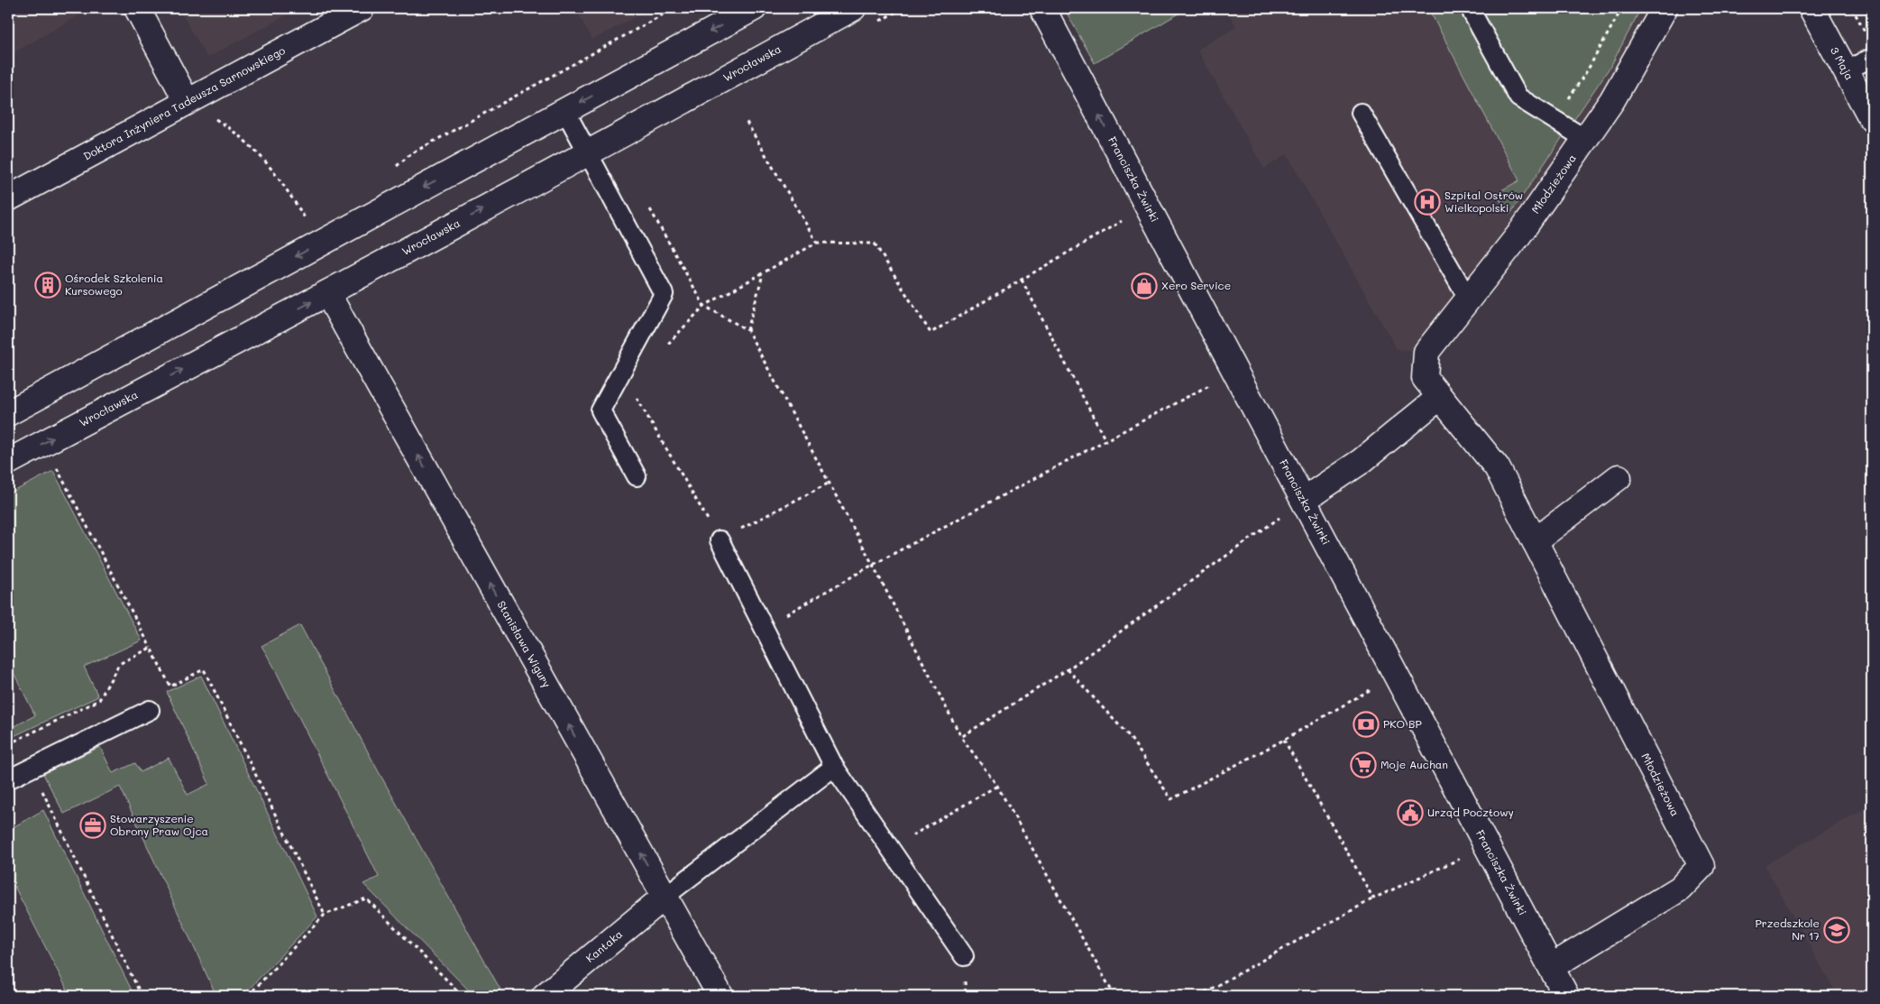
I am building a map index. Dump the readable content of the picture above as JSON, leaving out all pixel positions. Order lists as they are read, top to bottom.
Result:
{
  "streets": {
    "street": [
      "Wrocławska",
      "3 Maja",
      "Doktora Inżyniera Tadeusza Sarnowskiego",
      "Franciszka Żwirki",
      "Młodzieżowa",
      "Stanisława Wigury",
      "Kantaka"
    ]
  },
  "crossings": [
    ["Wrocławska", "Stanisława Wigury"],
    ["Franciszka Żwirki", "Młodzieżowa"],
    ["Stanisława Wigury", "Kantaka"]
  ],
  "one_way": ["Stanisława Wigury"],
  "places": {
    "hospital": ["Szpital Ostrów Wielkopolski"],
    "building": ["Ośrodek Szkolenia Kursowego"],
    "shop": ["Xero Service"],
    "bank": ["PKO BP"],
    "supermarket": ["Moje Auchan"],
    "public building": ["Urząd Pocztowy"],
    "office": ["Stowarzyszenie Obrony Praw Ojca"],
    "school or university": ["Przedszkole Nr 17"]
  }
}
